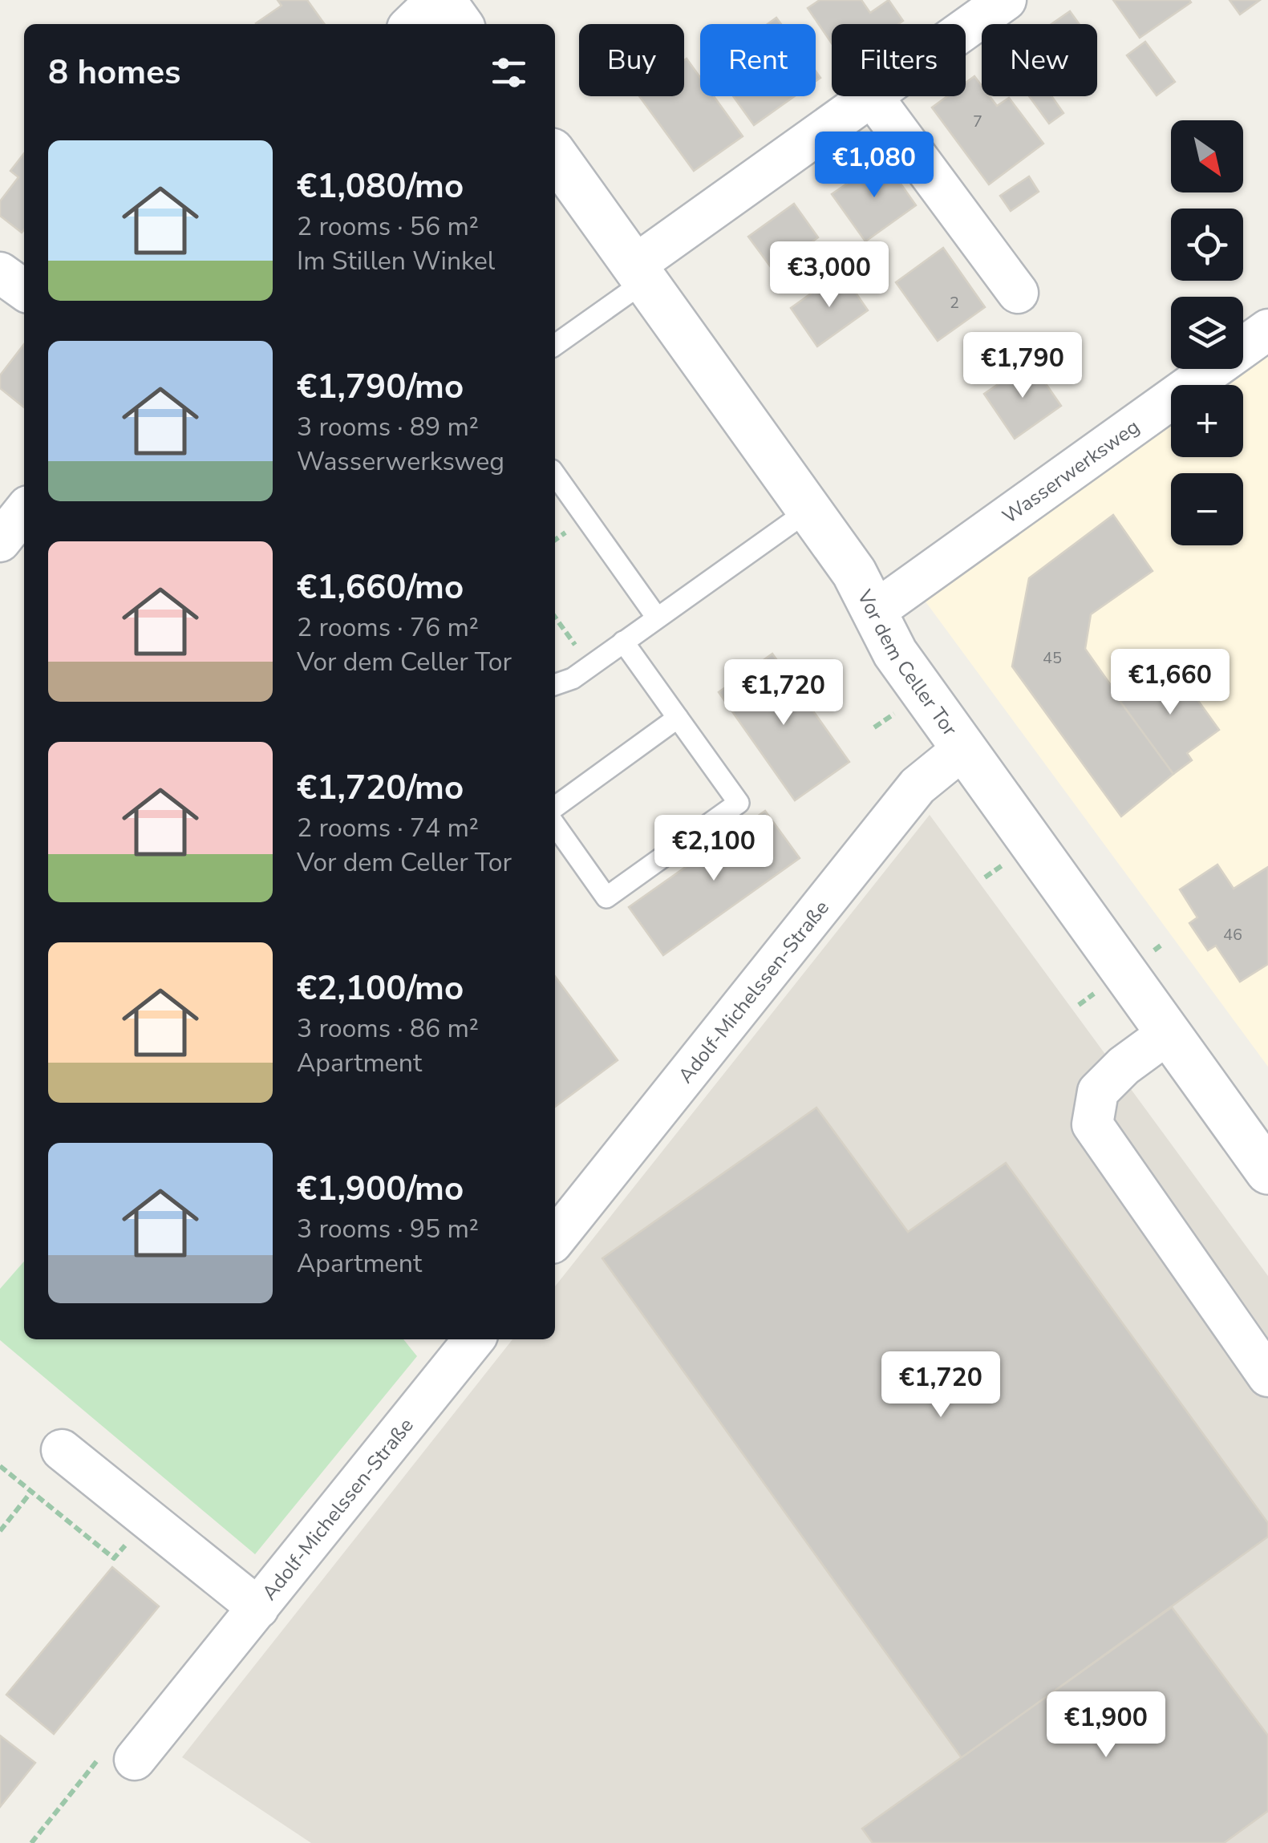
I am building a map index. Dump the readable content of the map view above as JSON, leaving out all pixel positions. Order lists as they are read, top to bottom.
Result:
{
  "streets": {
    "street": ["Wasserwerksweg", "Vor dem Celler Tor", "Adolf-Michelssen-Straße"]
  },
  "crossings": [
    ["Wasserwerksweg", "Vor dem Celler Tor"],
    ["Vor dem Celler Tor", "Adolf-Michelssen-Straße"]
  ],
  "house_numbers": [
    "7",
    "2",
    "45",
    "46"
  ],
  "north": "bottom right",
  "page": {
    "chip": [
      "Buy",
      "Rent",
      "Filters",
      "New"
    ],
    "heading": "8 homes",
    "map_buttons": ["+", "−"],
    "list": [
      {
        "name": "€1,080/mo",
        "note": "2 rooms · 56 m² · Im Stillen Winkel"
      },
      {
        "name": "€1,790/mo",
        "note": "3 rooms · 89 m² · Wasserwerksweg"
      },
      {
        "name": "€1,660/mo",
        "note": "2 rooms · 76 m² · Vor dem Celler Tor"
      },
      {
        "name": "€1,720/mo",
        "note": "2 rooms · 74 m² · Vor dem Celler Tor"
      },
      {
        "name": "€2,100/mo",
        "note": "3 rooms · 86 m² · Apartment"
      },
      {
        "name": "€1,900/mo",
        "note": "3 rooms · 95 m² · Apartment"
      }
    ],
    "price": [
      "€1,080",
      "€3,000",
      "€1,790",
      "€1,660",
      "€1,720",
      "€2,100",
      "€1,720",
      "€1,900"
    ]
  }
}
